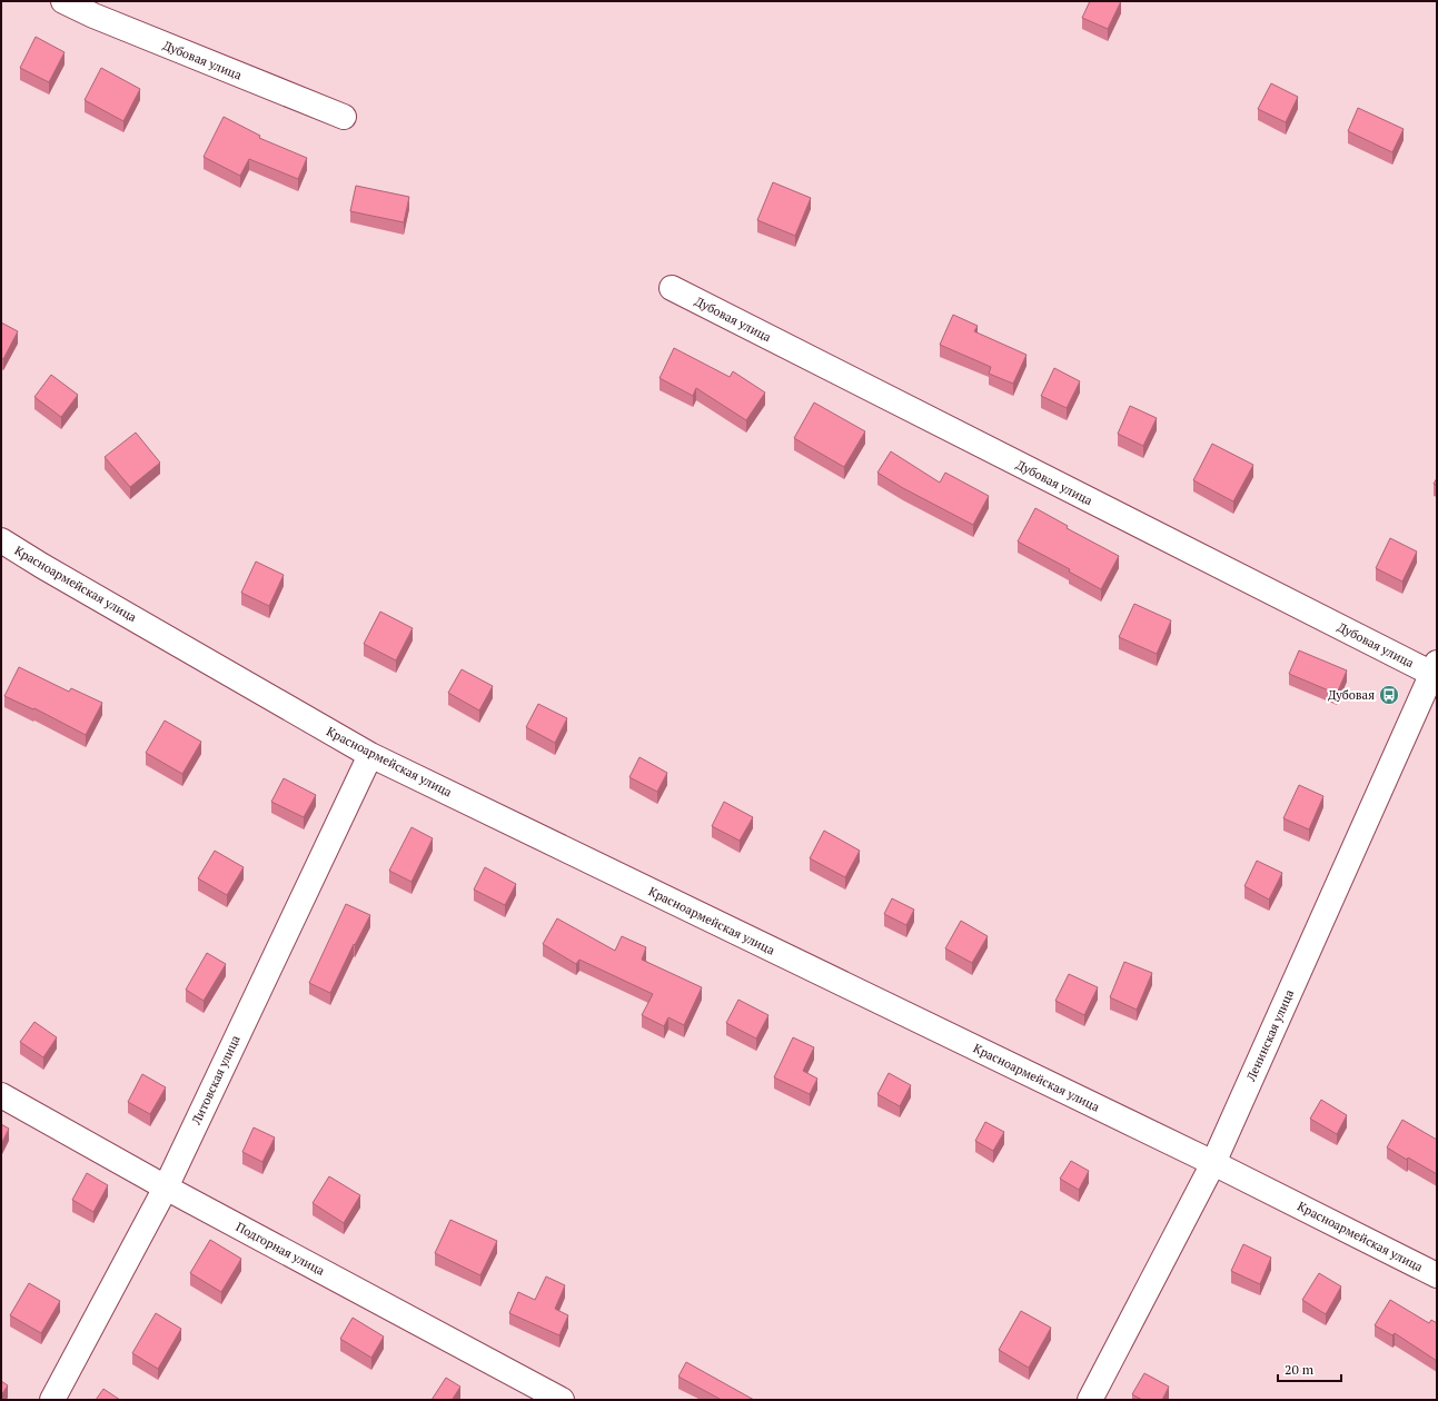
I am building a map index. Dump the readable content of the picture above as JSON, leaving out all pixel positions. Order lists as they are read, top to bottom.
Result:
{
  "streets": {
    "street": [
      "Дубовая улица",
      "Красноармейская улица",
      "Ленинская улица",
      "Литовская улица",
      "Подгорная улица"
    ]
  },
  "crossings": [
    ["Дубовая улица", "Ленинская улица"],
    ["Красноармейская улица", "Ленинская улица"],
    ["Красноармейская улица", "Литовская улица"],
    ["Литовская улица", "Подгорная улица"]
  ],
  "places": {
    "bus stop": ["Дубовая"]
  },
  "scale_bar": "20 m"
}
